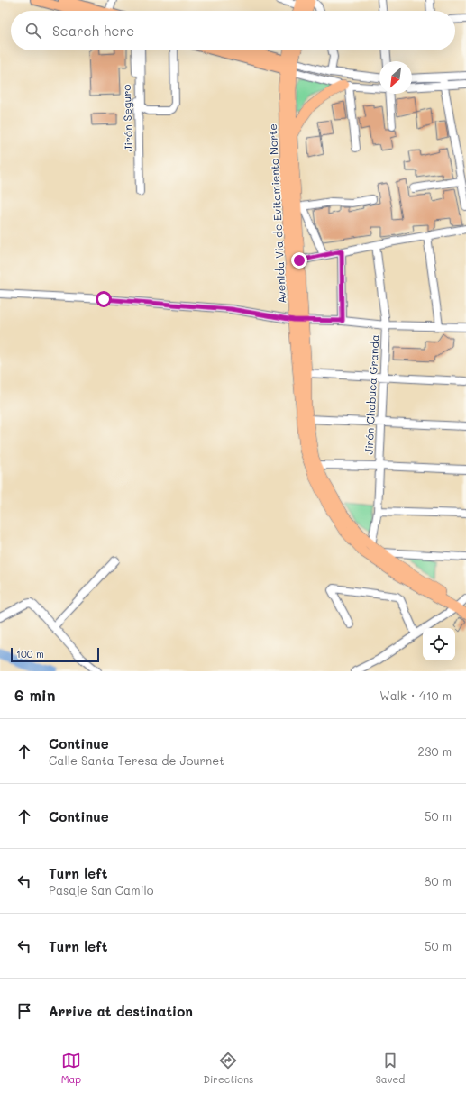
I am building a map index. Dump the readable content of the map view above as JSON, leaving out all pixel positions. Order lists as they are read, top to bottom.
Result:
{
  "streets": {
    "highway": ["Avenida Vía de Evitamiento Norte"],
    "street": ["Jirón Seguro", "Jirón Chabuca Granda"]
  },
  "crossings": [
    ["Avenida Vía de Evitamiento Norte", "Jirón Chabuca Granda"]
  ],
  "scale_bar": "100 m",
  "north": "bottom left",
  "page": {
    "search": "Search here",
    "scale": "100 m",
    "heading": ["6 min", "Walk · 410 m"],
    "list": [
      ["Continue", "Calle Santa Teresa de Journet", "230 m"],
      ["Continue", "50 m"],
      ["Turn left", "Pasaje San Camilo", "80 m"],
      ["Turn left", "50 m"],
      "Arrive at destination"
    ],
    "nav": ["Map", "Directions", "Saved"]
  }
}
